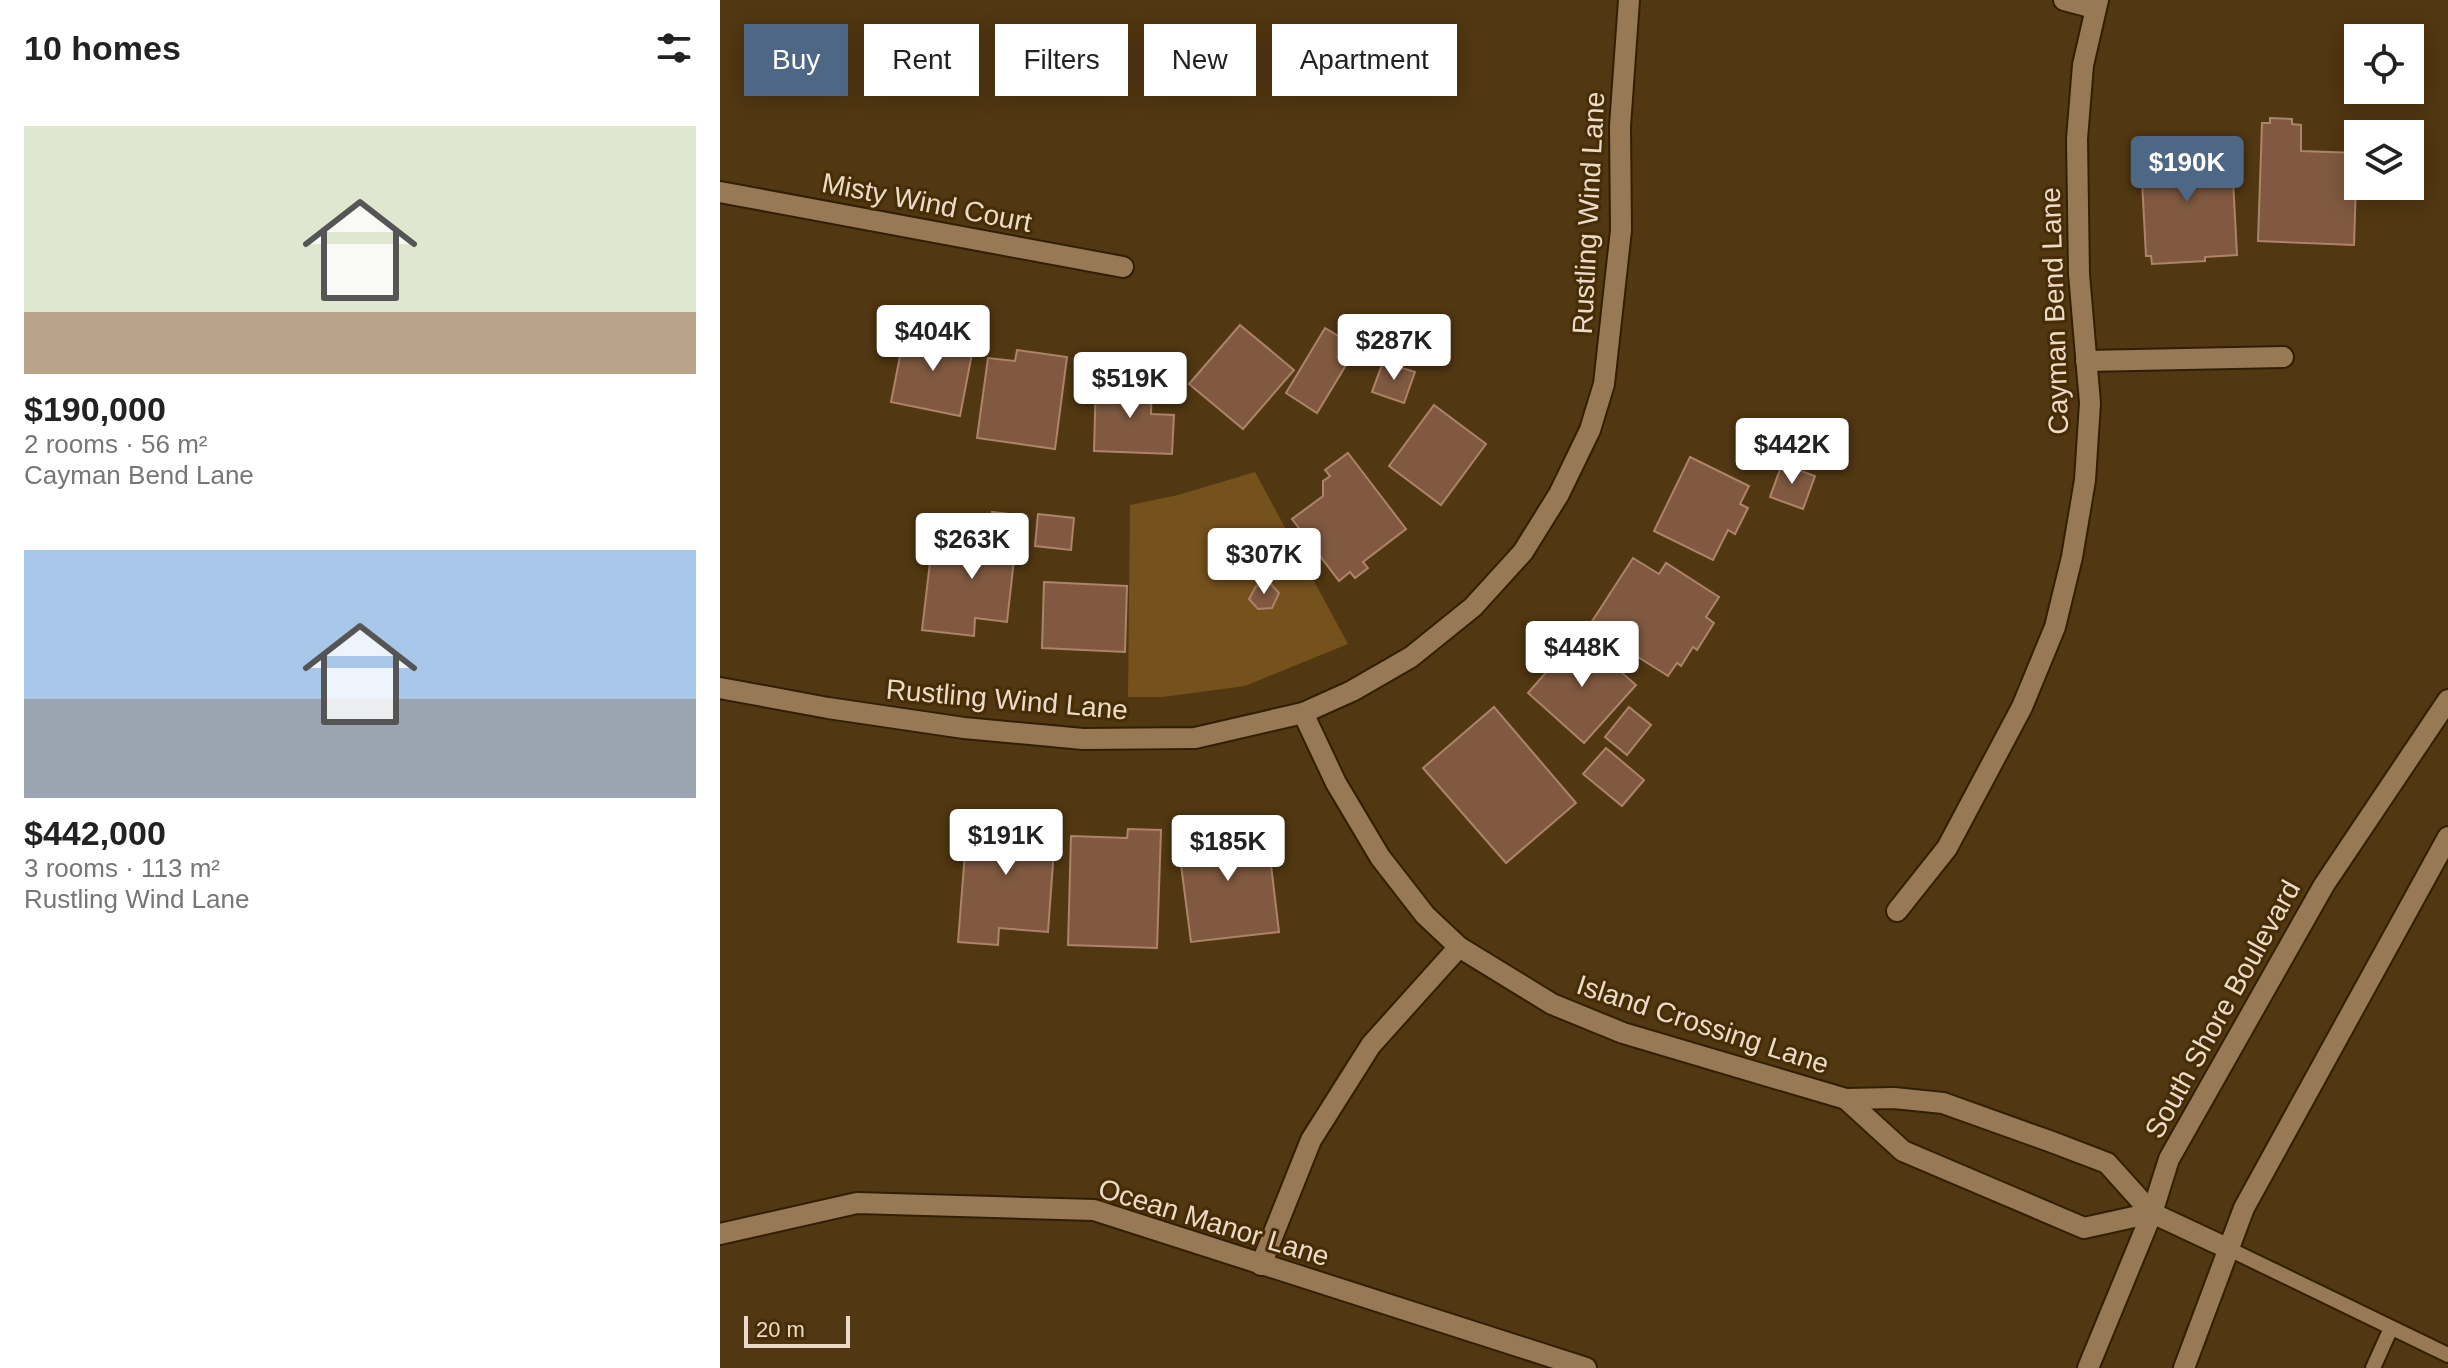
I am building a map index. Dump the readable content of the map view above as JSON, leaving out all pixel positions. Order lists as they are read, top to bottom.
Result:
{
  "streets": {
    "street": [
      "Misty Wind Court",
      "Rustling Wind Lane",
      "Cayman Bend Lane",
      "South Shore Boulevard",
      "Island Crossing Lane",
      "Ocean Manor Lane"
    ]
  },
  "crossings": [
    ["Rustling Wind Lane", "Island Crossing Lane"],
    ["South Shore Boulevard", "Island Crossing Lane"]
  ],
  "scale_bar": "20 m",
  "page": {
    "heading": "10 homes",
    "chip": [
      "Buy",
      "Rent",
      "Filters",
      "New",
      "Apartment"
    ],
    "list": [
      {
        "name": "$190,000",
        "note": "2 rooms · 56 m² · Cayman Bend Lane"
      },
      {
        "name": "$442,000",
        "note": "3 rooms · 113 m² · Rustling Wind Lane"
      }
    ],
    "price": [
      "$190K",
      "$404K",
      "$287K",
      "$519K",
      "$442K",
      "$263K",
      "$307K",
      "$448K",
      "$191K",
      "$185K"
    ],
    "scale": "20 m"
  }
}
